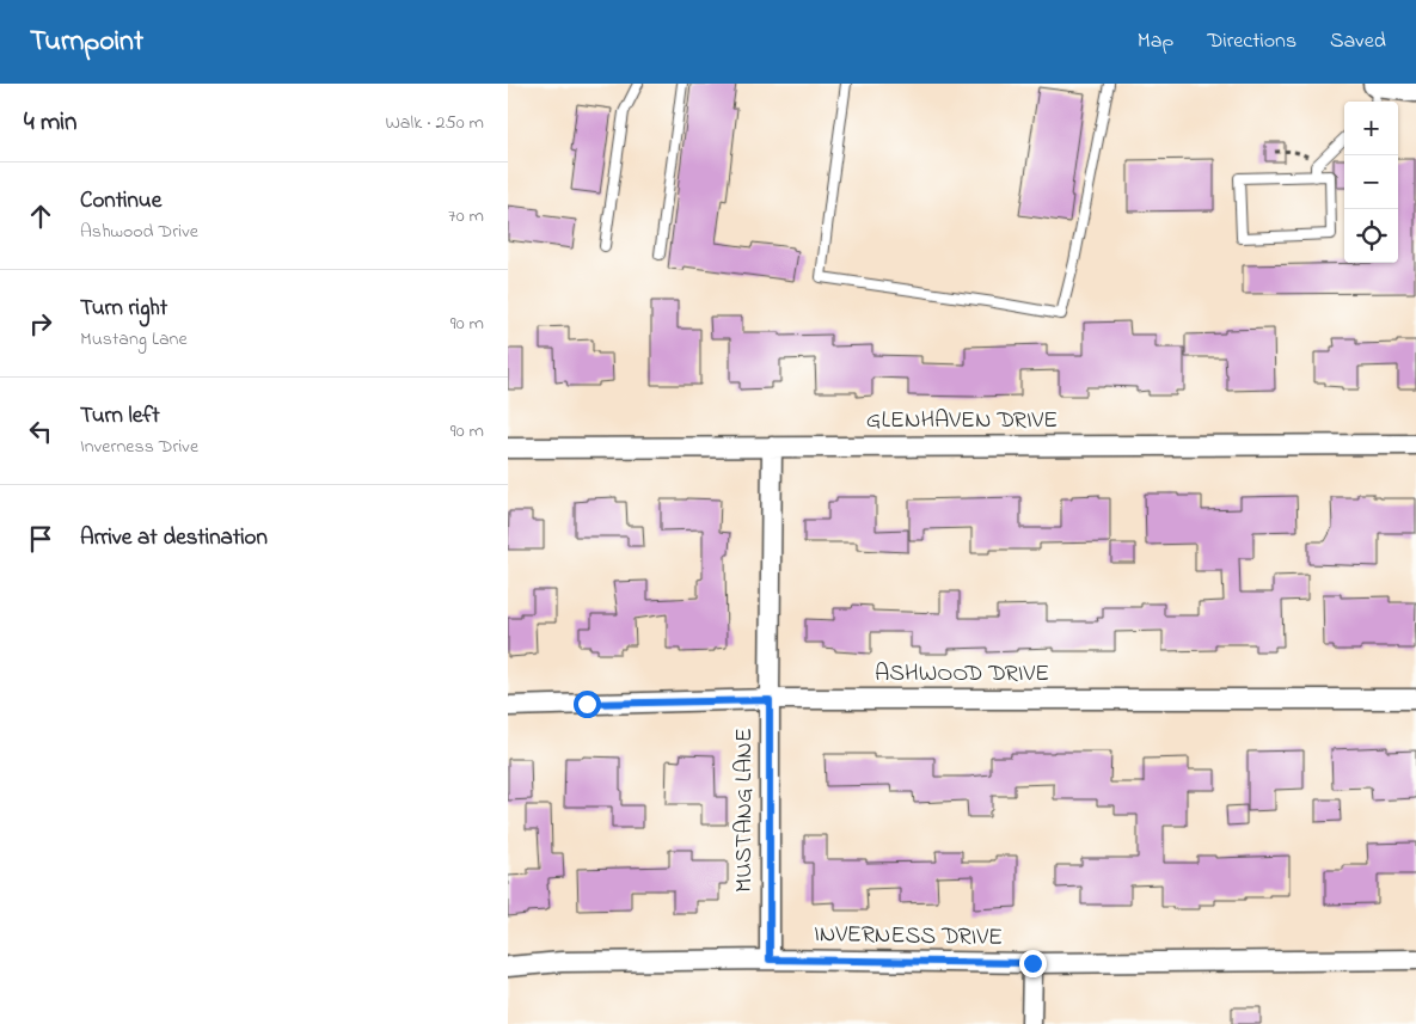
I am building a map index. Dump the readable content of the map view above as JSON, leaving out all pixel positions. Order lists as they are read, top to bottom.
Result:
{
  "streets": {
    "street": [
      "GLENHAVEN DRIVE",
      "ASHWOOD DRIVE",
      "MUSTANG LANE",
      "INVERNESS DRIVE"
    ]
  },
  "crossings": [
    ["GLENHAVEN DRIVE", "MUSTANG LANE"],
    ["ASHWOOD DRIVE", "MUSTANG LANE"],
    ["MUSTANG LANE", "INVERNESS DRIVE"]
  ],
  "page": {
    "header": "Turnpoint",
    "nav": ["Map", "Directions", "Saved"],
    "heading": ["4 min", "Walk · 250 m"],
    "map_buttons": ["+", "−"],
    "list": [
      ["Continue", "Ashwood Drive", "70 m"],
      ["Turn right", "Mustang Lane", "90 m"],
      ["Turn left", "Inverness Drive", "90 m"],
      "Arrive at destination"
    ]
  }
}
